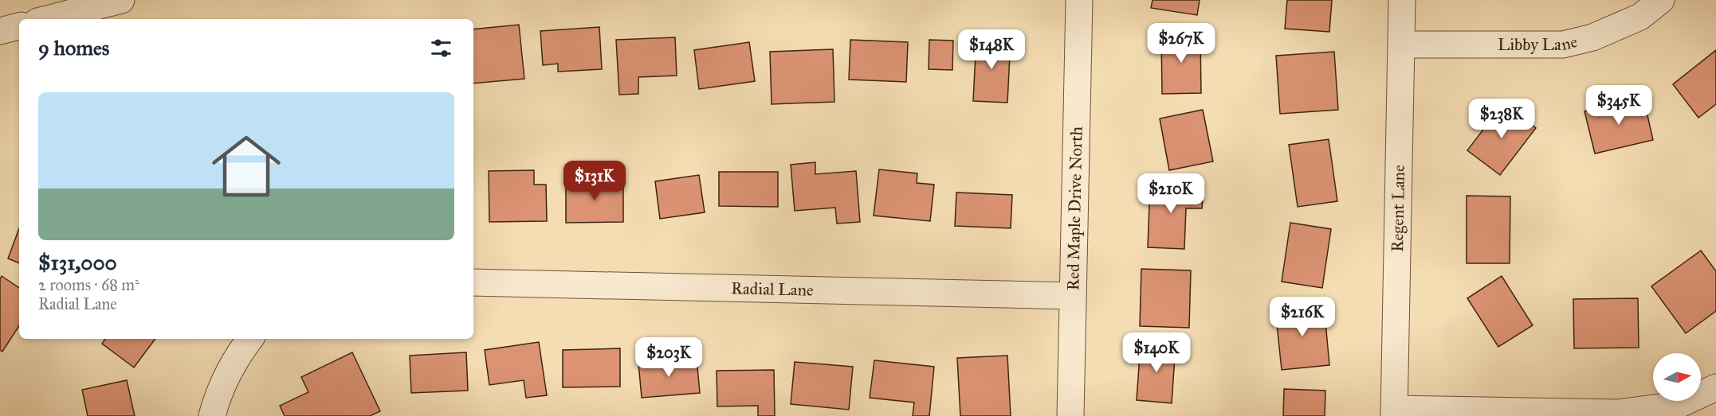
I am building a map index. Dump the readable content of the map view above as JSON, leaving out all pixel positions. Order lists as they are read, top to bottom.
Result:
{
  "streets": {
    "street": [
      "Libby Lane",
      "Red Maple Drive North",
      "Regent Lane",
      "Radial Lane"
    ]
  },
  "crossings": [
    ["Libby Lane", "Regent Lane"],
    ["Red Maple Drive North", "Radial Lane"]
  ],
  "north": "right",
  "page": {
    "heading": "9 homes",
    "price": [
      "$267K",
      "$148K",
      "$345K",
      "$238K",
      "$131K",
      "$210K",
      "$216K",
      "$140K",
      "$203K"
    ],
    "list": [
      {
        "name": "$131,000",
        "note": "2 rooms · 68 m² · Radial Lane"
      }
    ]
  }
}
